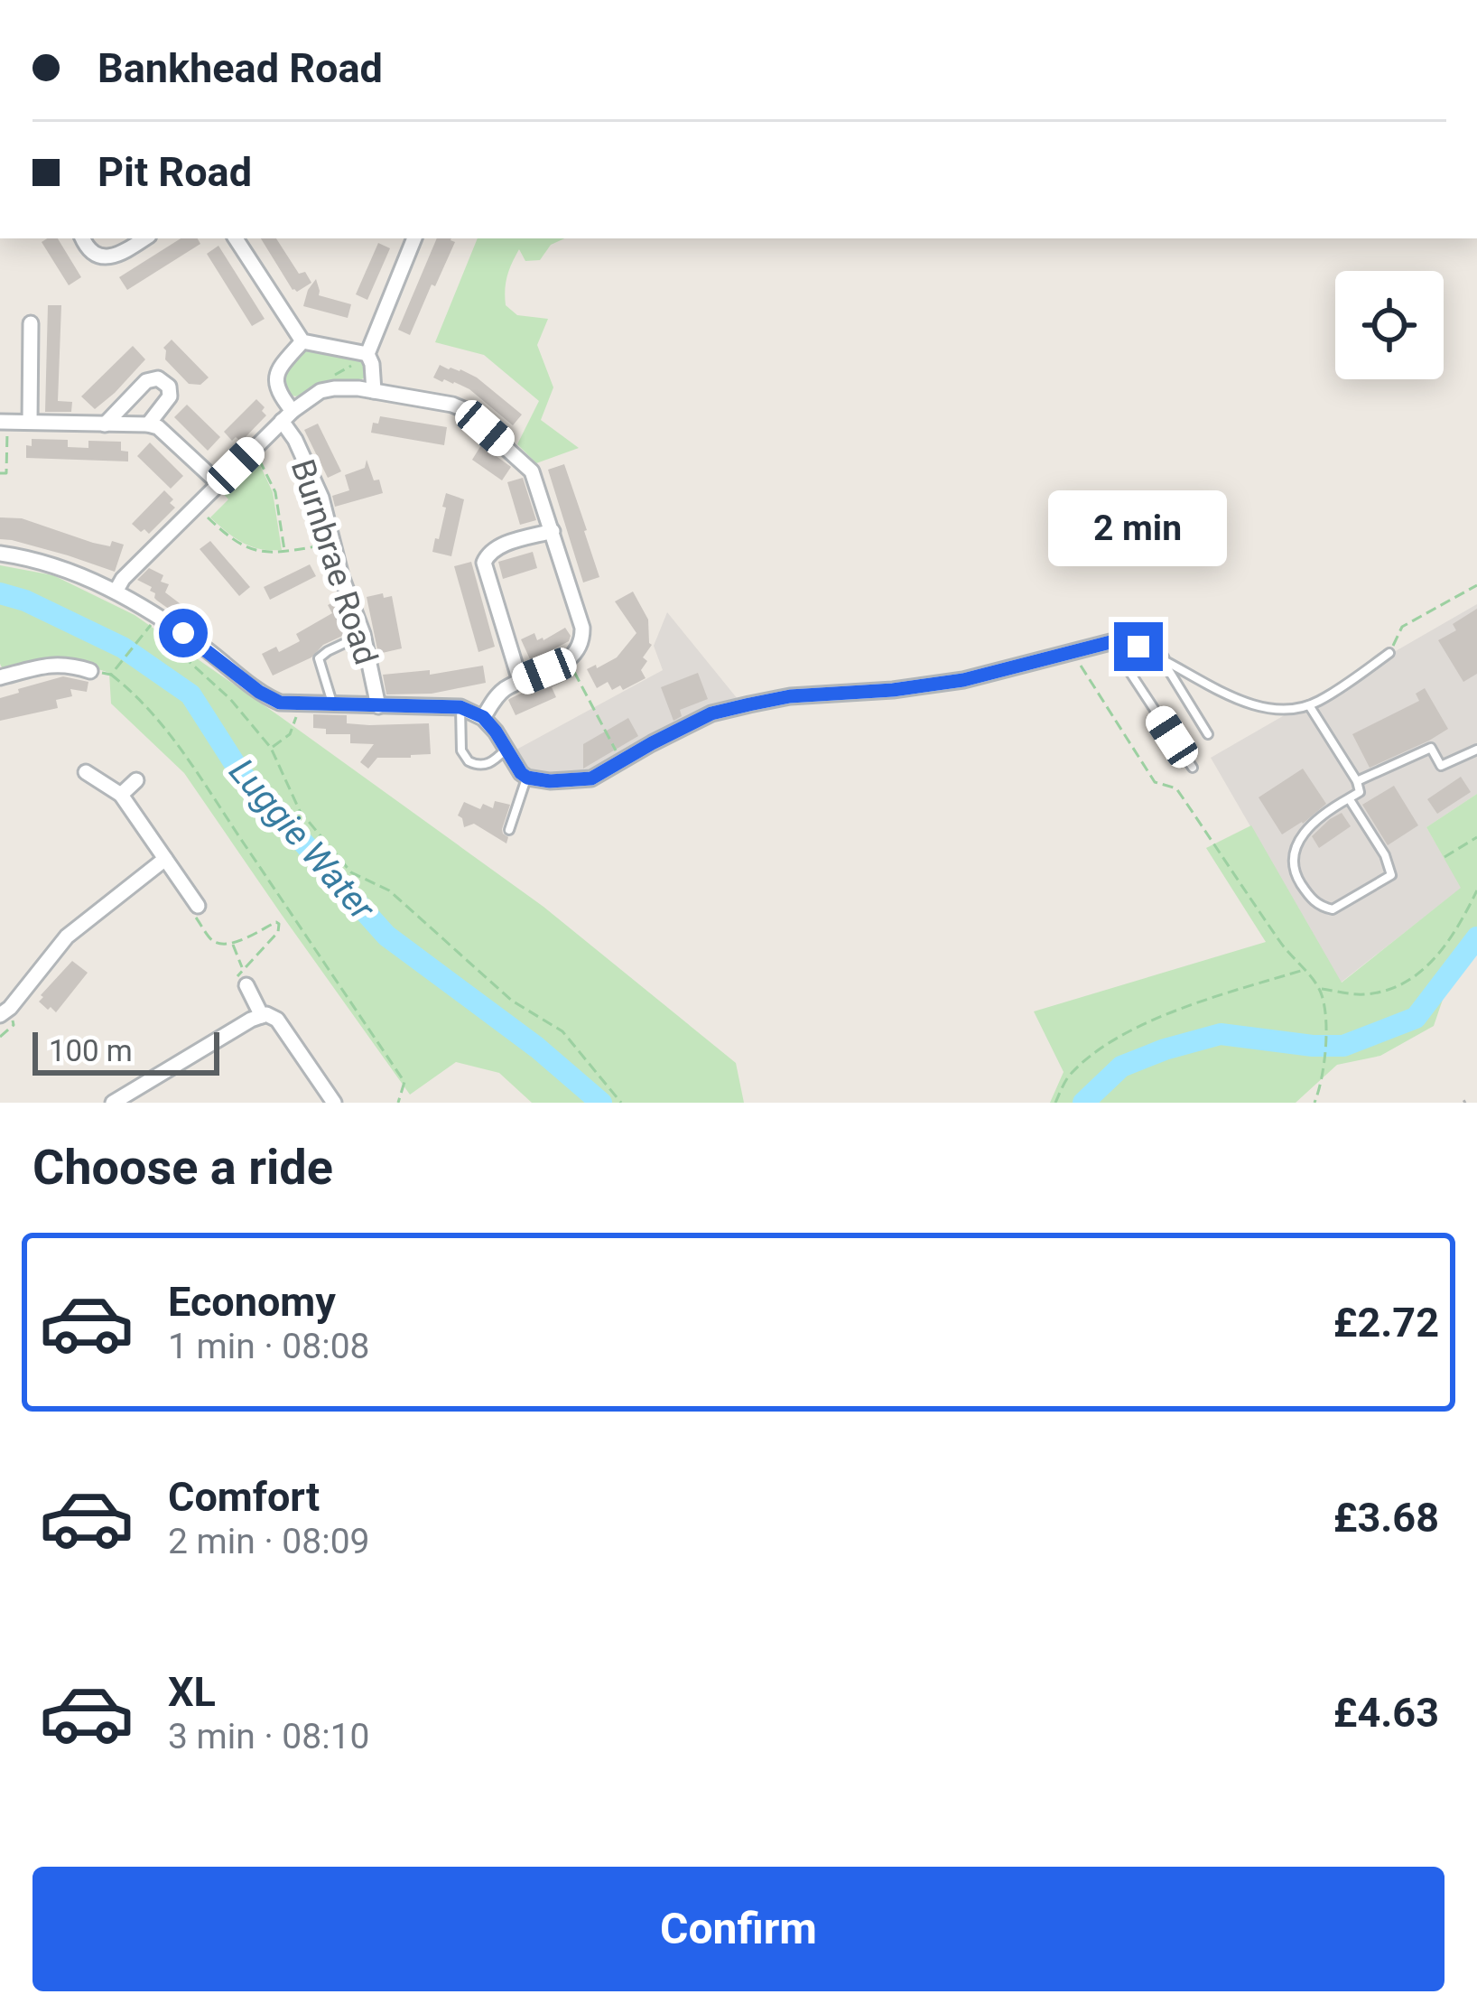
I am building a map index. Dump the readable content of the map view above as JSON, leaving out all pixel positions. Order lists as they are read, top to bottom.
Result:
{
  "streets": {
    "street": ["Burnbrae Road"]
  },
  "water": ["Luggie Water"],
  "scale_bar": "100 m",
  "page": {
    "banner": ["Bankhead Road", "Pit Road"],
    "bubble": "2 min",
    "scale": "100 m",
    "heading": "Choose a ride",
    "list": [
      {
        "name": "Economy",
        "note": "1 min · 08:08",
        "value": "£2.72"
      },
      {
        "name": "Comfort",
        "note": "2 min · 08:09",
        "value": "£3.68"
      },
      {
        "name": "XL",
        "note": "3 min · 08:10",
        "value": "£4.63"
      }
    ],
    "buttons": "Confirm"
  }
}
